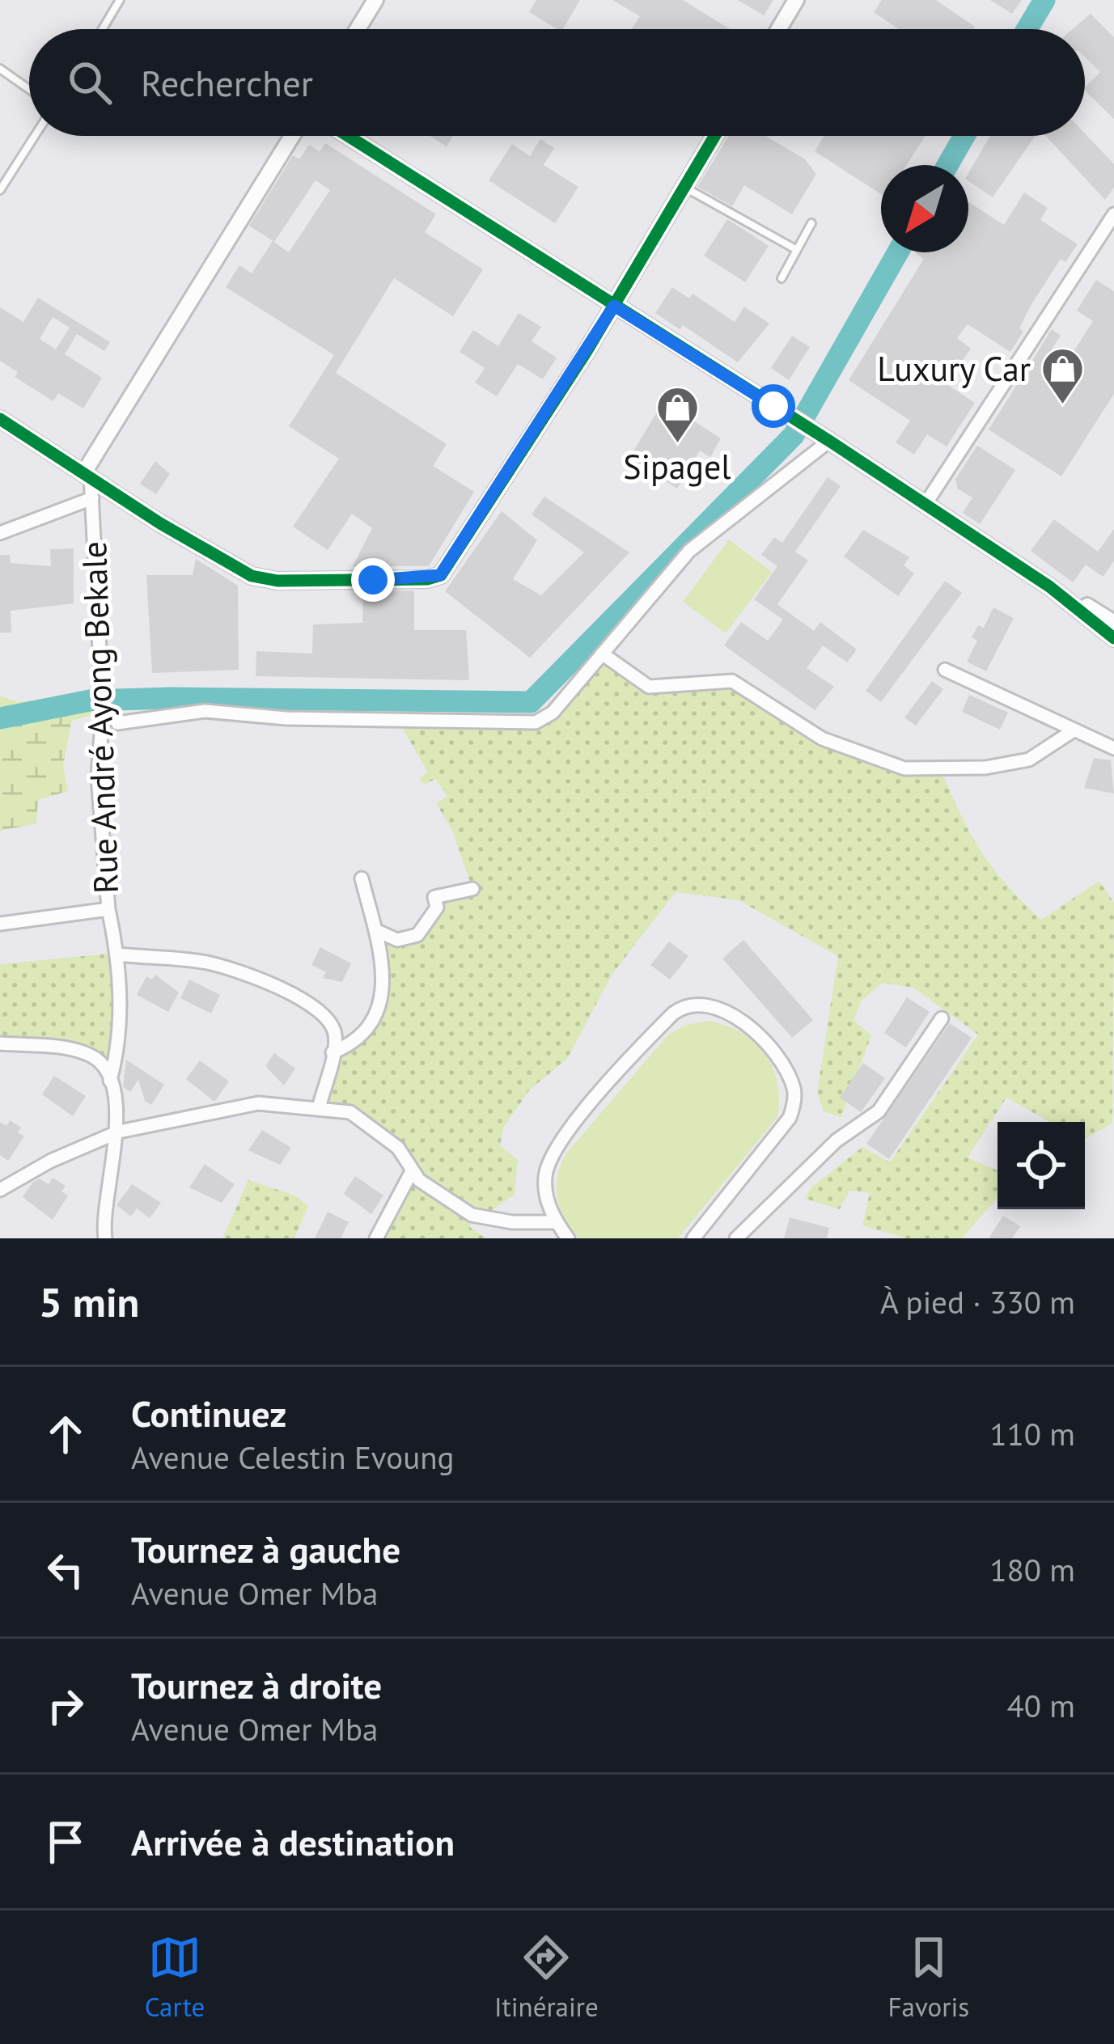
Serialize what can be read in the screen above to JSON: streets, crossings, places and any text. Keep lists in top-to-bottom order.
{
  "streets": {
    "street": ["Rue André Ayong Bekale"]
  },
  "places": {
    "shop": ["Luxury Car", "Sipagel"]
  },
  "north": "bottom left",
  "page": {
    "search": "Rechercher",
    "heading": ["5 min", "À pied · 330 m"],
    "list": [
      ["Continuez", "Avenue Celestin Evoung", "110 m"],
      ["Tournez à gauche", "Avenue Omer Mba", "180 m"],
      ["Tournez à droite", "Avenue Omer Mba", "40 m"],
      "Arrivée à destination"
    ],
    "nav": ["Carte", "Itinéraire", "Favoris"]
  }
}
